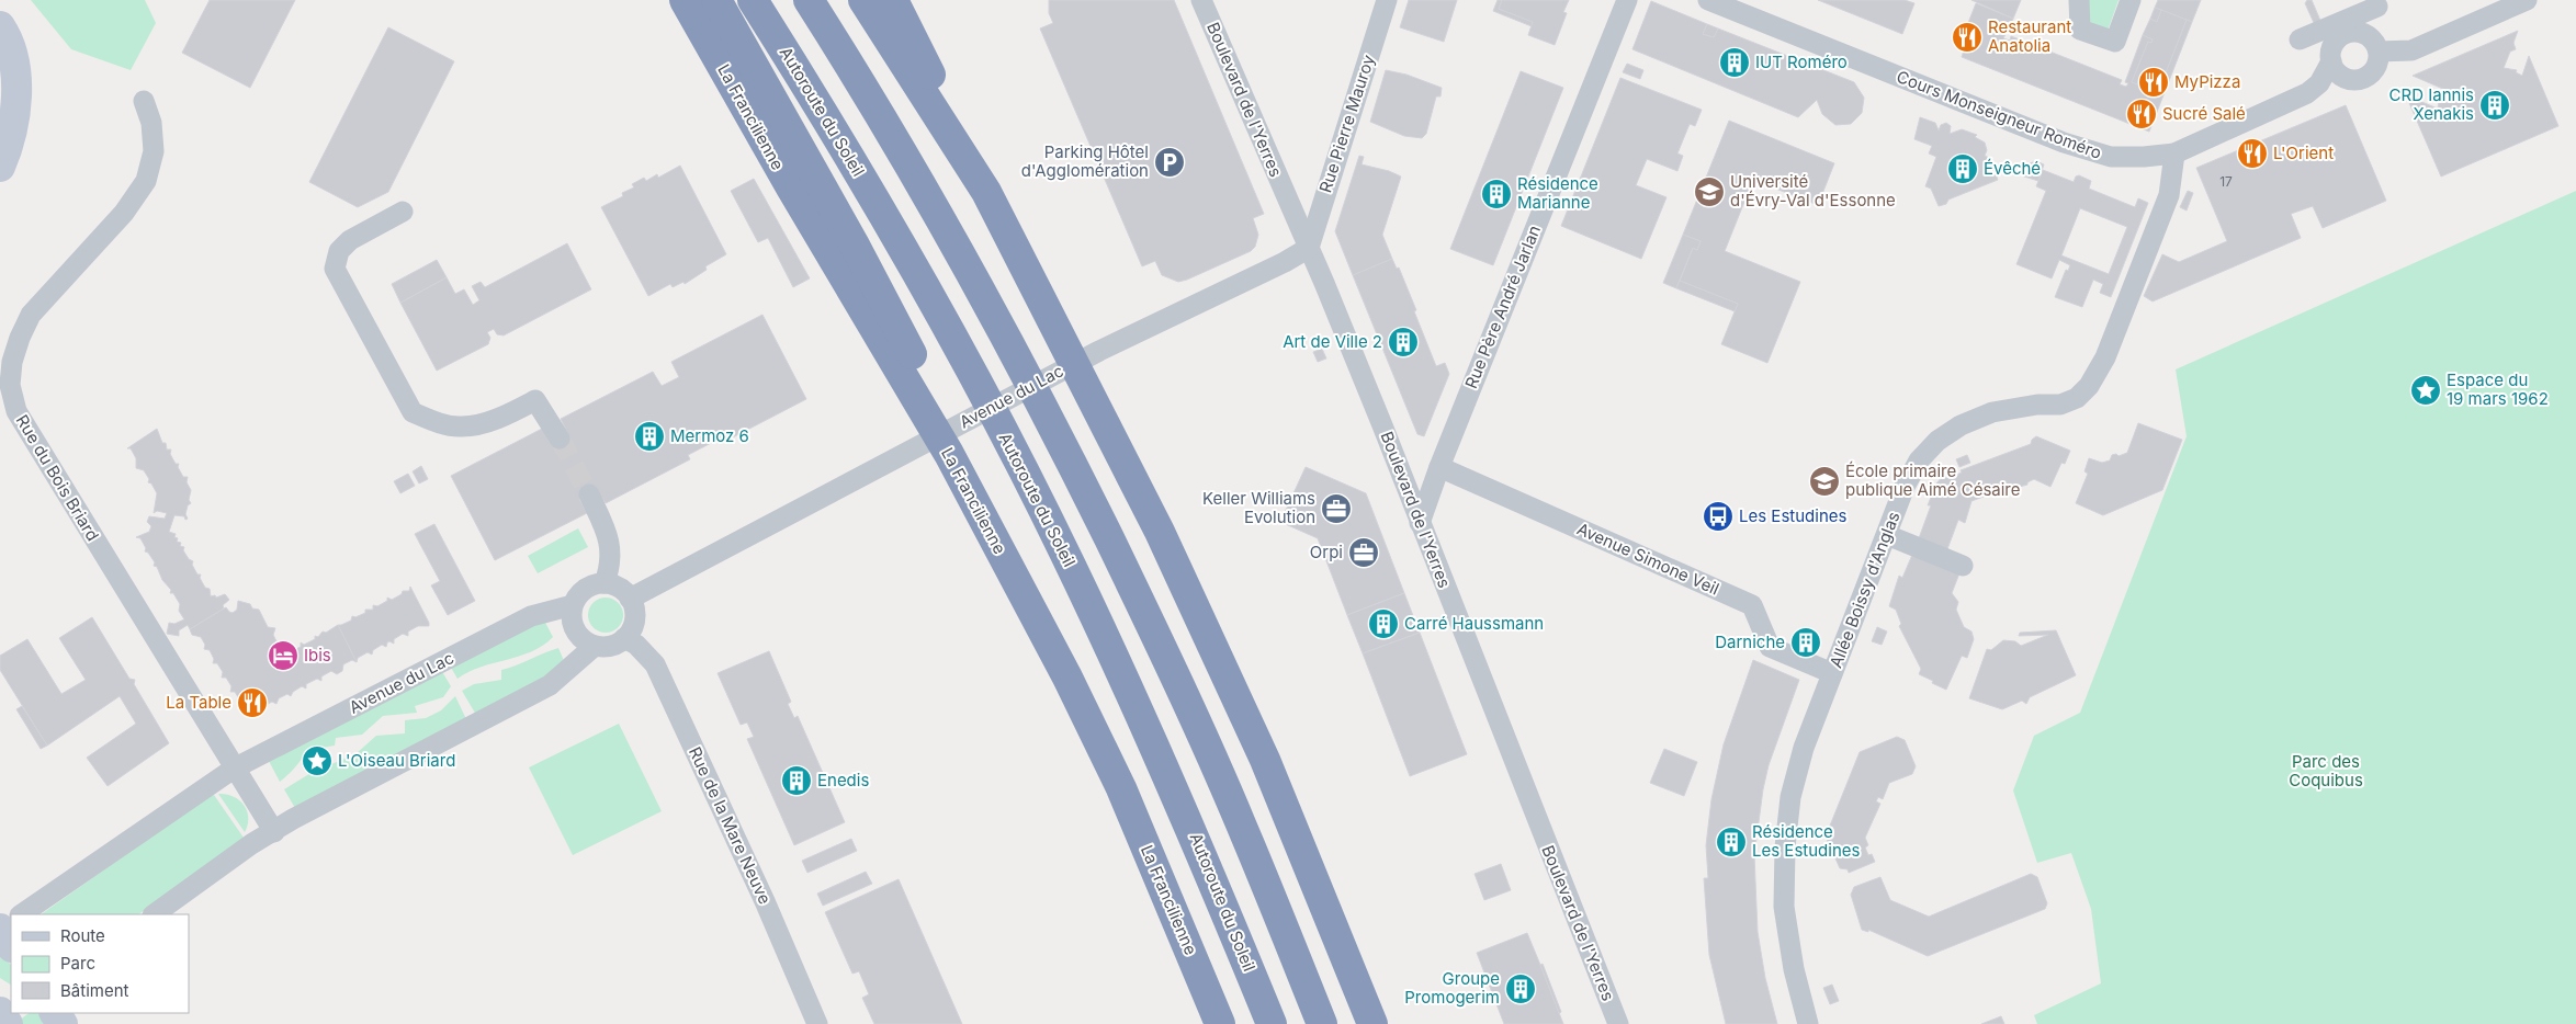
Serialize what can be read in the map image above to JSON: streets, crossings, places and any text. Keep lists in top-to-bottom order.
{
  "streets": {
    "highway": ["Autoroute du Soleil", "La Francilienne"],
    "street": [
      "Boulevard de l'Yerres",
      "Cours Monseigneur Roméro",
      "Rue Pierre Mauroy",
      "Rue Père André Jarlan",
      "Avenue du Lac",
      "Rue du Bois Briard",
      "Avenue Simone Veil",
      "Allée Boissy d'Anglas",
      "Rue de la Mare Neuve"
    ]
  },
  "crossings": [
    ["Boulevard de l'Yerres", "Rue Pierre Mauroy"],
    ["Boulevard de l'Yerres", "Rue Père André Jarlan"],
    ["Boulevard de l'Yerres", "Avenue du Lac"],
    ["Cours Monseigneur Roméro", "Allée Boissy d'Anglas"],
    ["Rue Pierre Mauroy", "Avenue du Lac"],
    ["Rue Père André Jarlan", "Avenue Simone Veil"],
    ["Avenue du Lac", "Rue du Bois Briard"],
    ["Avenue du Lac", "Rue de la Mare Neuve"],
    ["Avenue Simone Veil", "Allée Boissy d'Anglas"]
  ],
  "parks": ["Parc des Coquibus"],
  "places": {
    "restaurant": [
      "Restaurant Anatolia",
      "MyPizza",
      "Sucré Salé",
      "L'Orient",
      "La Table"
    ],
    "building": [
      "IUT Roméro",
      "CRD Iannis Xenakis",
      "Évêché",
      "Résidence Marianne",
      "Art de Ville 2",
      "Mermoz 6",
      "Carré Haussmann",
      "Darniche",
      "Enedis",
      "Résidence Les Estudines",
      "Groupe Promogerim"
    ],
    "parking": ["Parking Hôtel d'Agglomération"],
    "school or university": ["Université d'Évry-Val d'Essonne", "École primaire publique Aimé Césaire"],
    "place": ["Espace du 19 mars 1962", "L'Oiseau Briard"],
    "office": ["Keller Williams Evolution", "Orpi"],
    "bus stop": ["Les Estudines"],
    "hotel": ["Ibis"]
  },
  "house_numbers": ["17"],
  "legend": ["Route", "Parc", "Bâtiment"]
}
